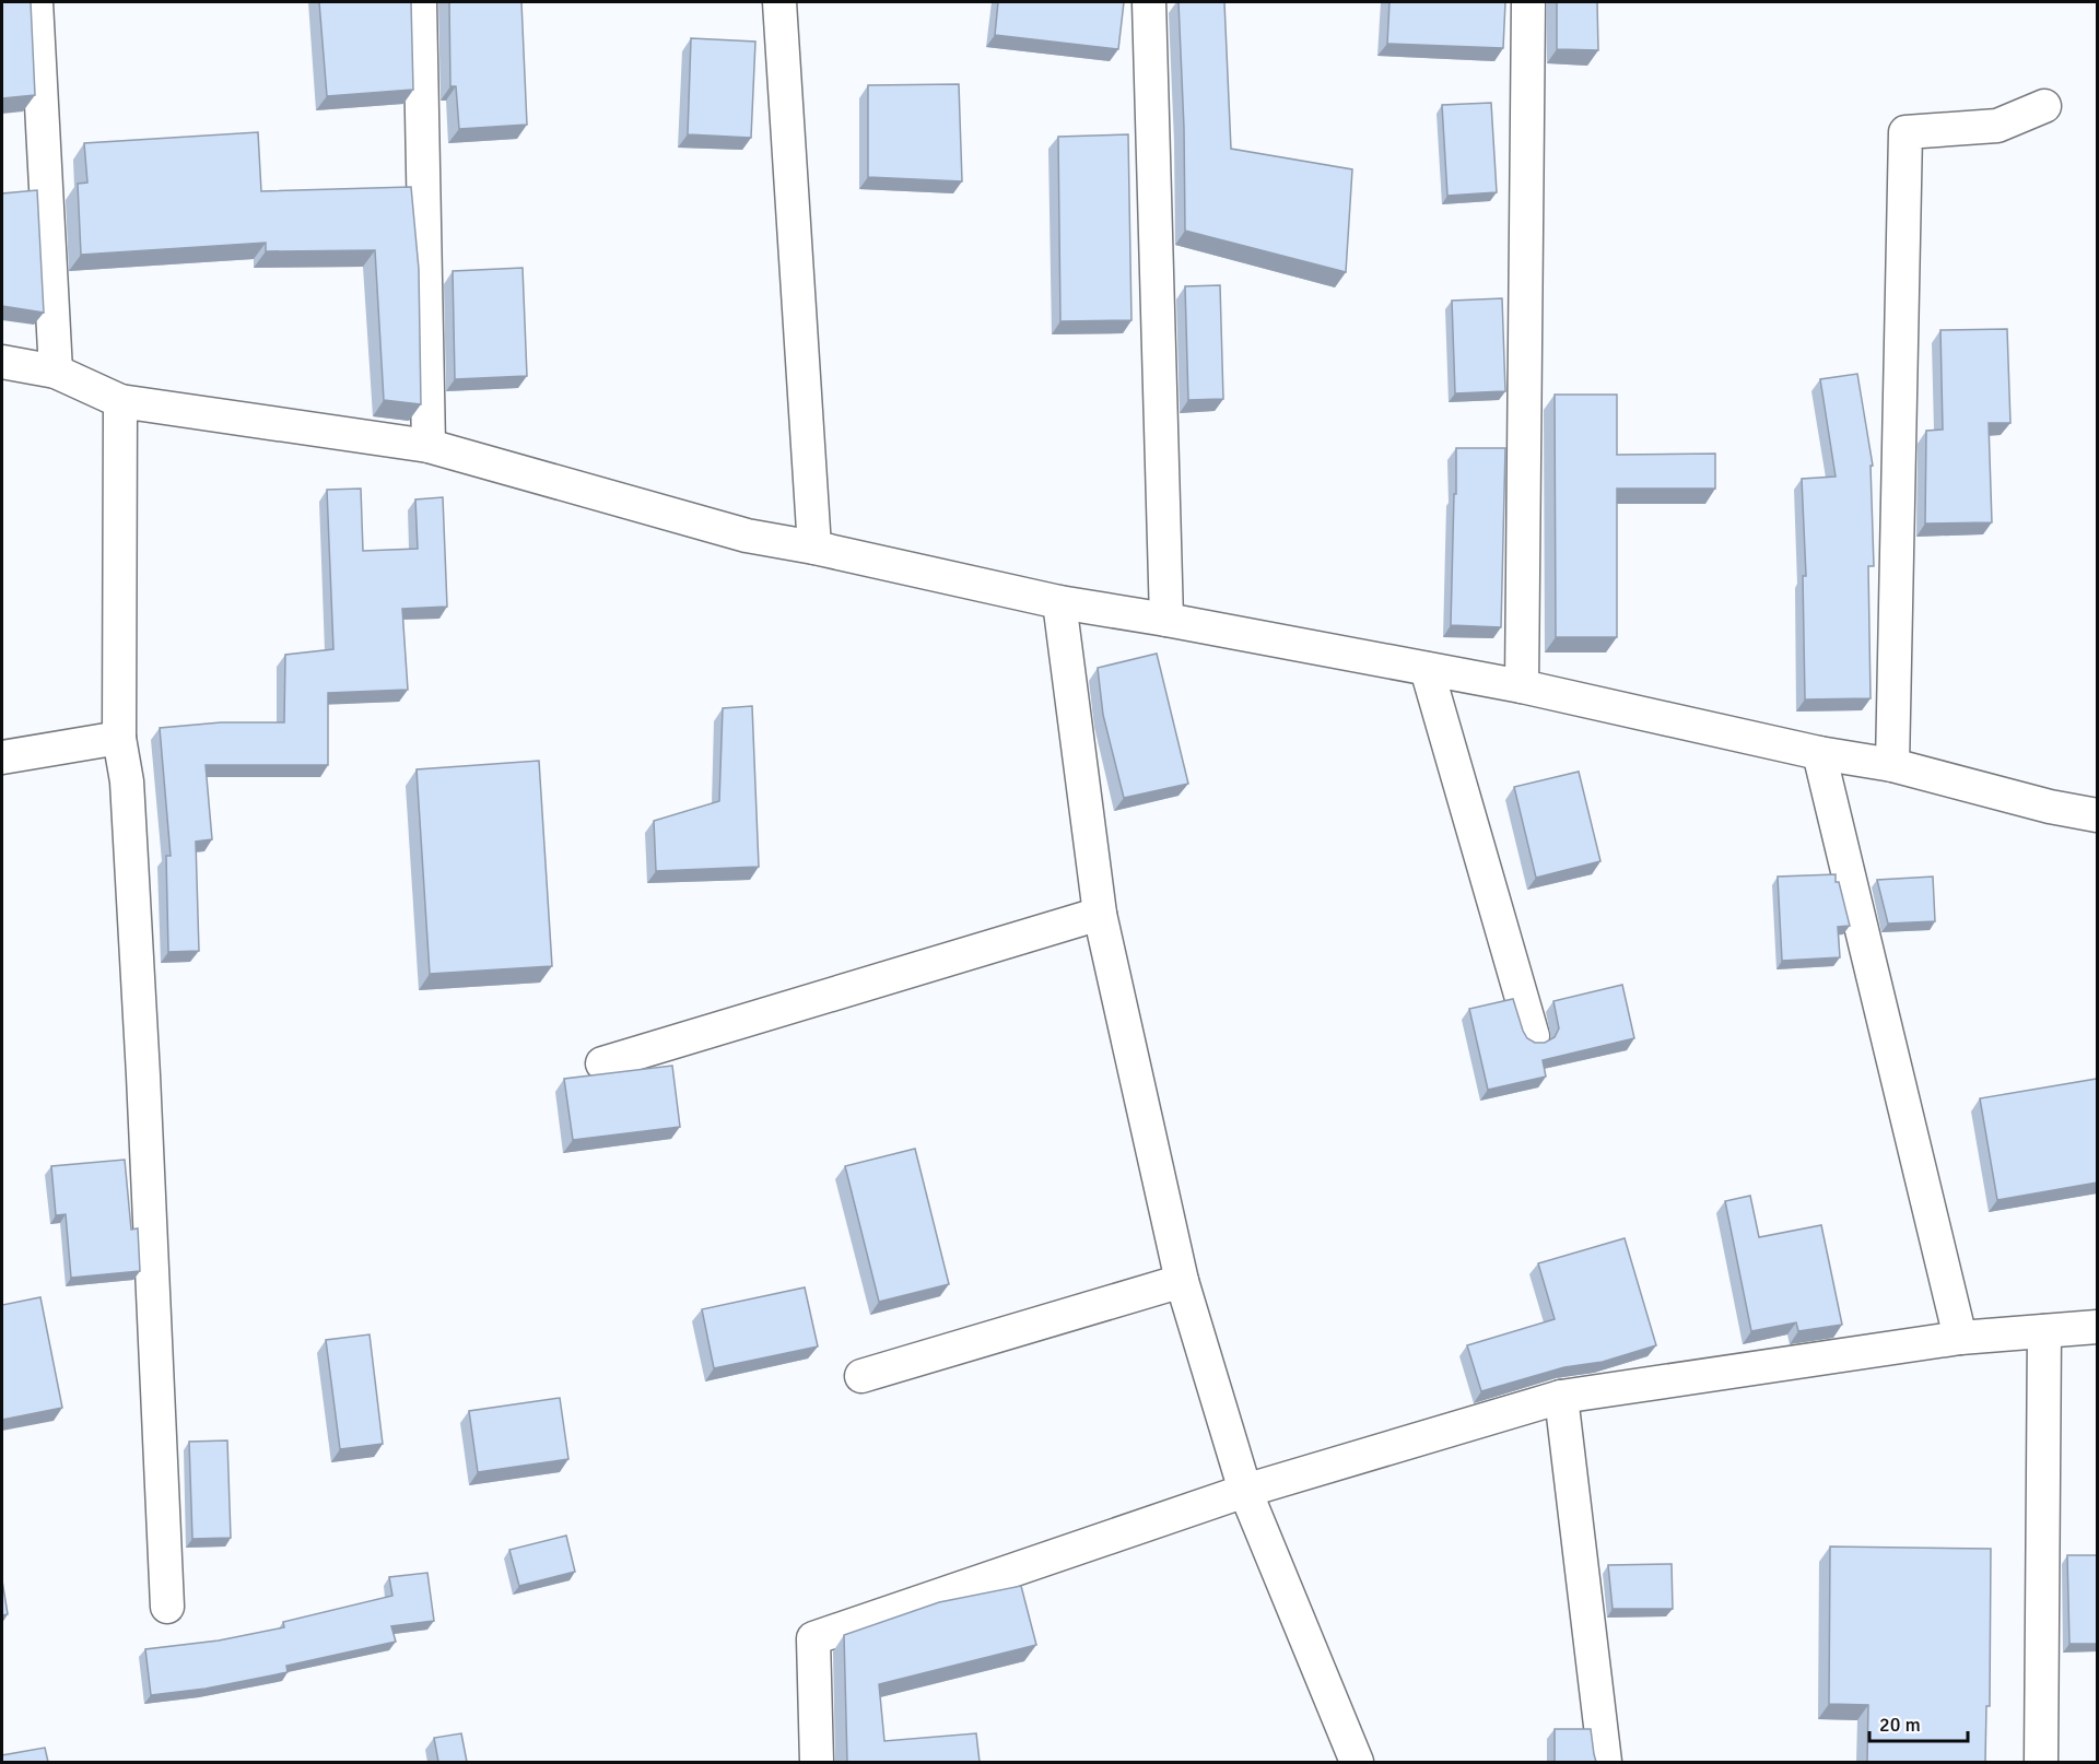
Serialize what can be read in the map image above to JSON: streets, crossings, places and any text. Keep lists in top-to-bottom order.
{
  "scale_bar": "20 m"
}
